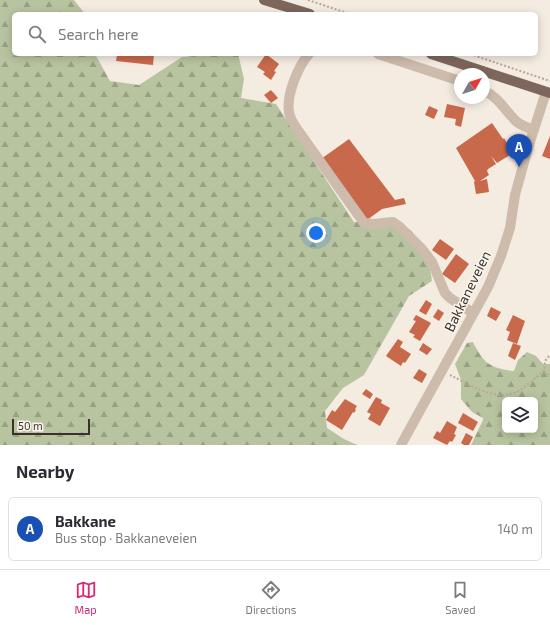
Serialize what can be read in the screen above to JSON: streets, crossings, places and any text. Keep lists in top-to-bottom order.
{
  "streets": {
    "street": ["Bakkaneveien"]
  },
  "scale_bar": "50 m",
  "north": "top right",
  "page": {
    "search": "Search here",
    "pins": "A",
    "scale": "50 m",
    "heading": "Nearby",
    "list": [
      {
        "mark": "A",
        "name": "Bakkane",
        "note": "Bus stop · Bakkaneveien",
        "value": "140 m"
      }
    ],
    "nav": ["Map", "Directions", "Saved"]
  }
}
